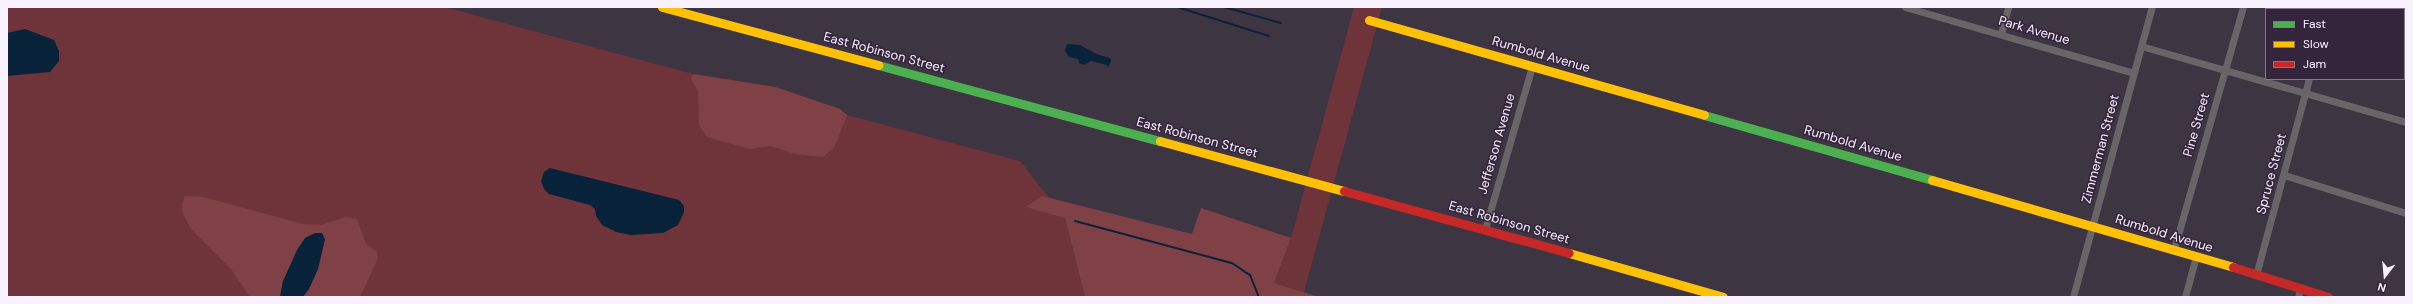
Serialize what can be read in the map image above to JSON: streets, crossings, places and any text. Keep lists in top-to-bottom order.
{
  "streets": {
    "street": [
      "Park Avenue",
      "East Robinson Street",
      "Rumbold Avenue",
      "Pine Street",
      "Jefferson Avenue",
      "Zimmerman Street",
      "Spruce Street"
    ]
  },
  "crossings": [
    ["Park Avenue", "Zimmerman Street"],
    ["East Robinson Street", "Jefferson Avenue"],
    ["Rumbold Avenue", "Pine Street"],
    ["Rumbold Avenue", "Jefferson Avenue"],
    ["Rumbold Avenue", "Zimmerman Street"],
    ["Rumbold Avenue", "Spruce Street"]
  ],
  "legend": ["Fast", "Slow", "Jam"],
  "north": "bottom"
}
